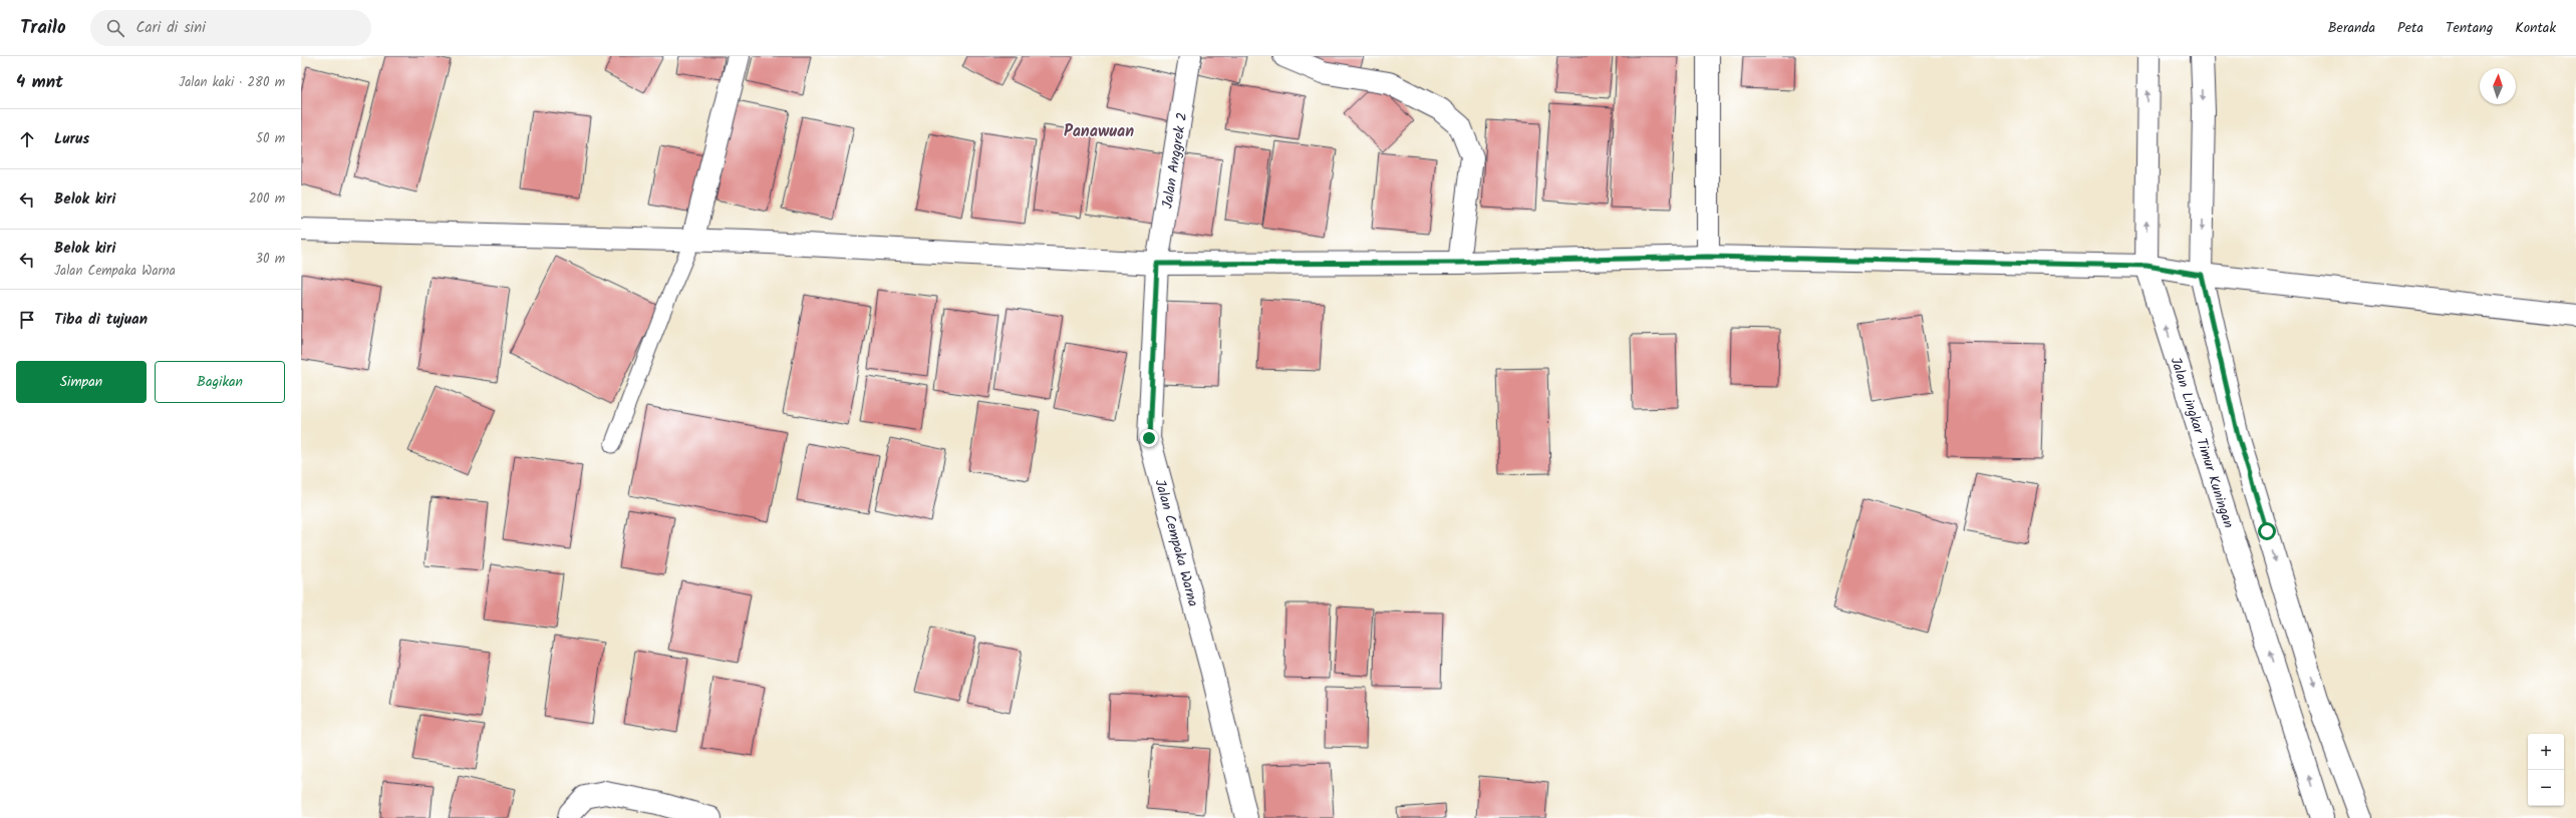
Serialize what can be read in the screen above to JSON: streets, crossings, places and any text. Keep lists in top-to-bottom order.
{
  "streets": {
    "street": ["Jalan Anggrek 2", "Jalan Lingkar Timur Kuningan", "Jalan Cempaka Warna"]
  },
  "crossings": [
    ["Jalan Anggrek 2", "Jalan Cempaka Warna"]
  ],
  "districts": ["Panawuan"],
  "north": "top",
  "page": {
    "header": "Trailo",
    "search": "Cari di sini",
    "nav": [
      "Beranda",
      "Peta",
      "Tentang",
      "Kontak"
    ],
    "heading": ["4 mnt", "Jalan kaki · 280 m"],
    "list": [
      ["Lurus", "50 m"],
      ["Belok kiri", "200 m"],
      ["Belok kiri", "Jalan Cempaka Warna", "30 m"],
      "Tiba di tujuan"
    ],
    "buttons": ["Simpan", "Bagikan"],
    "map_buttons": ["+", "−"]
  }
}
